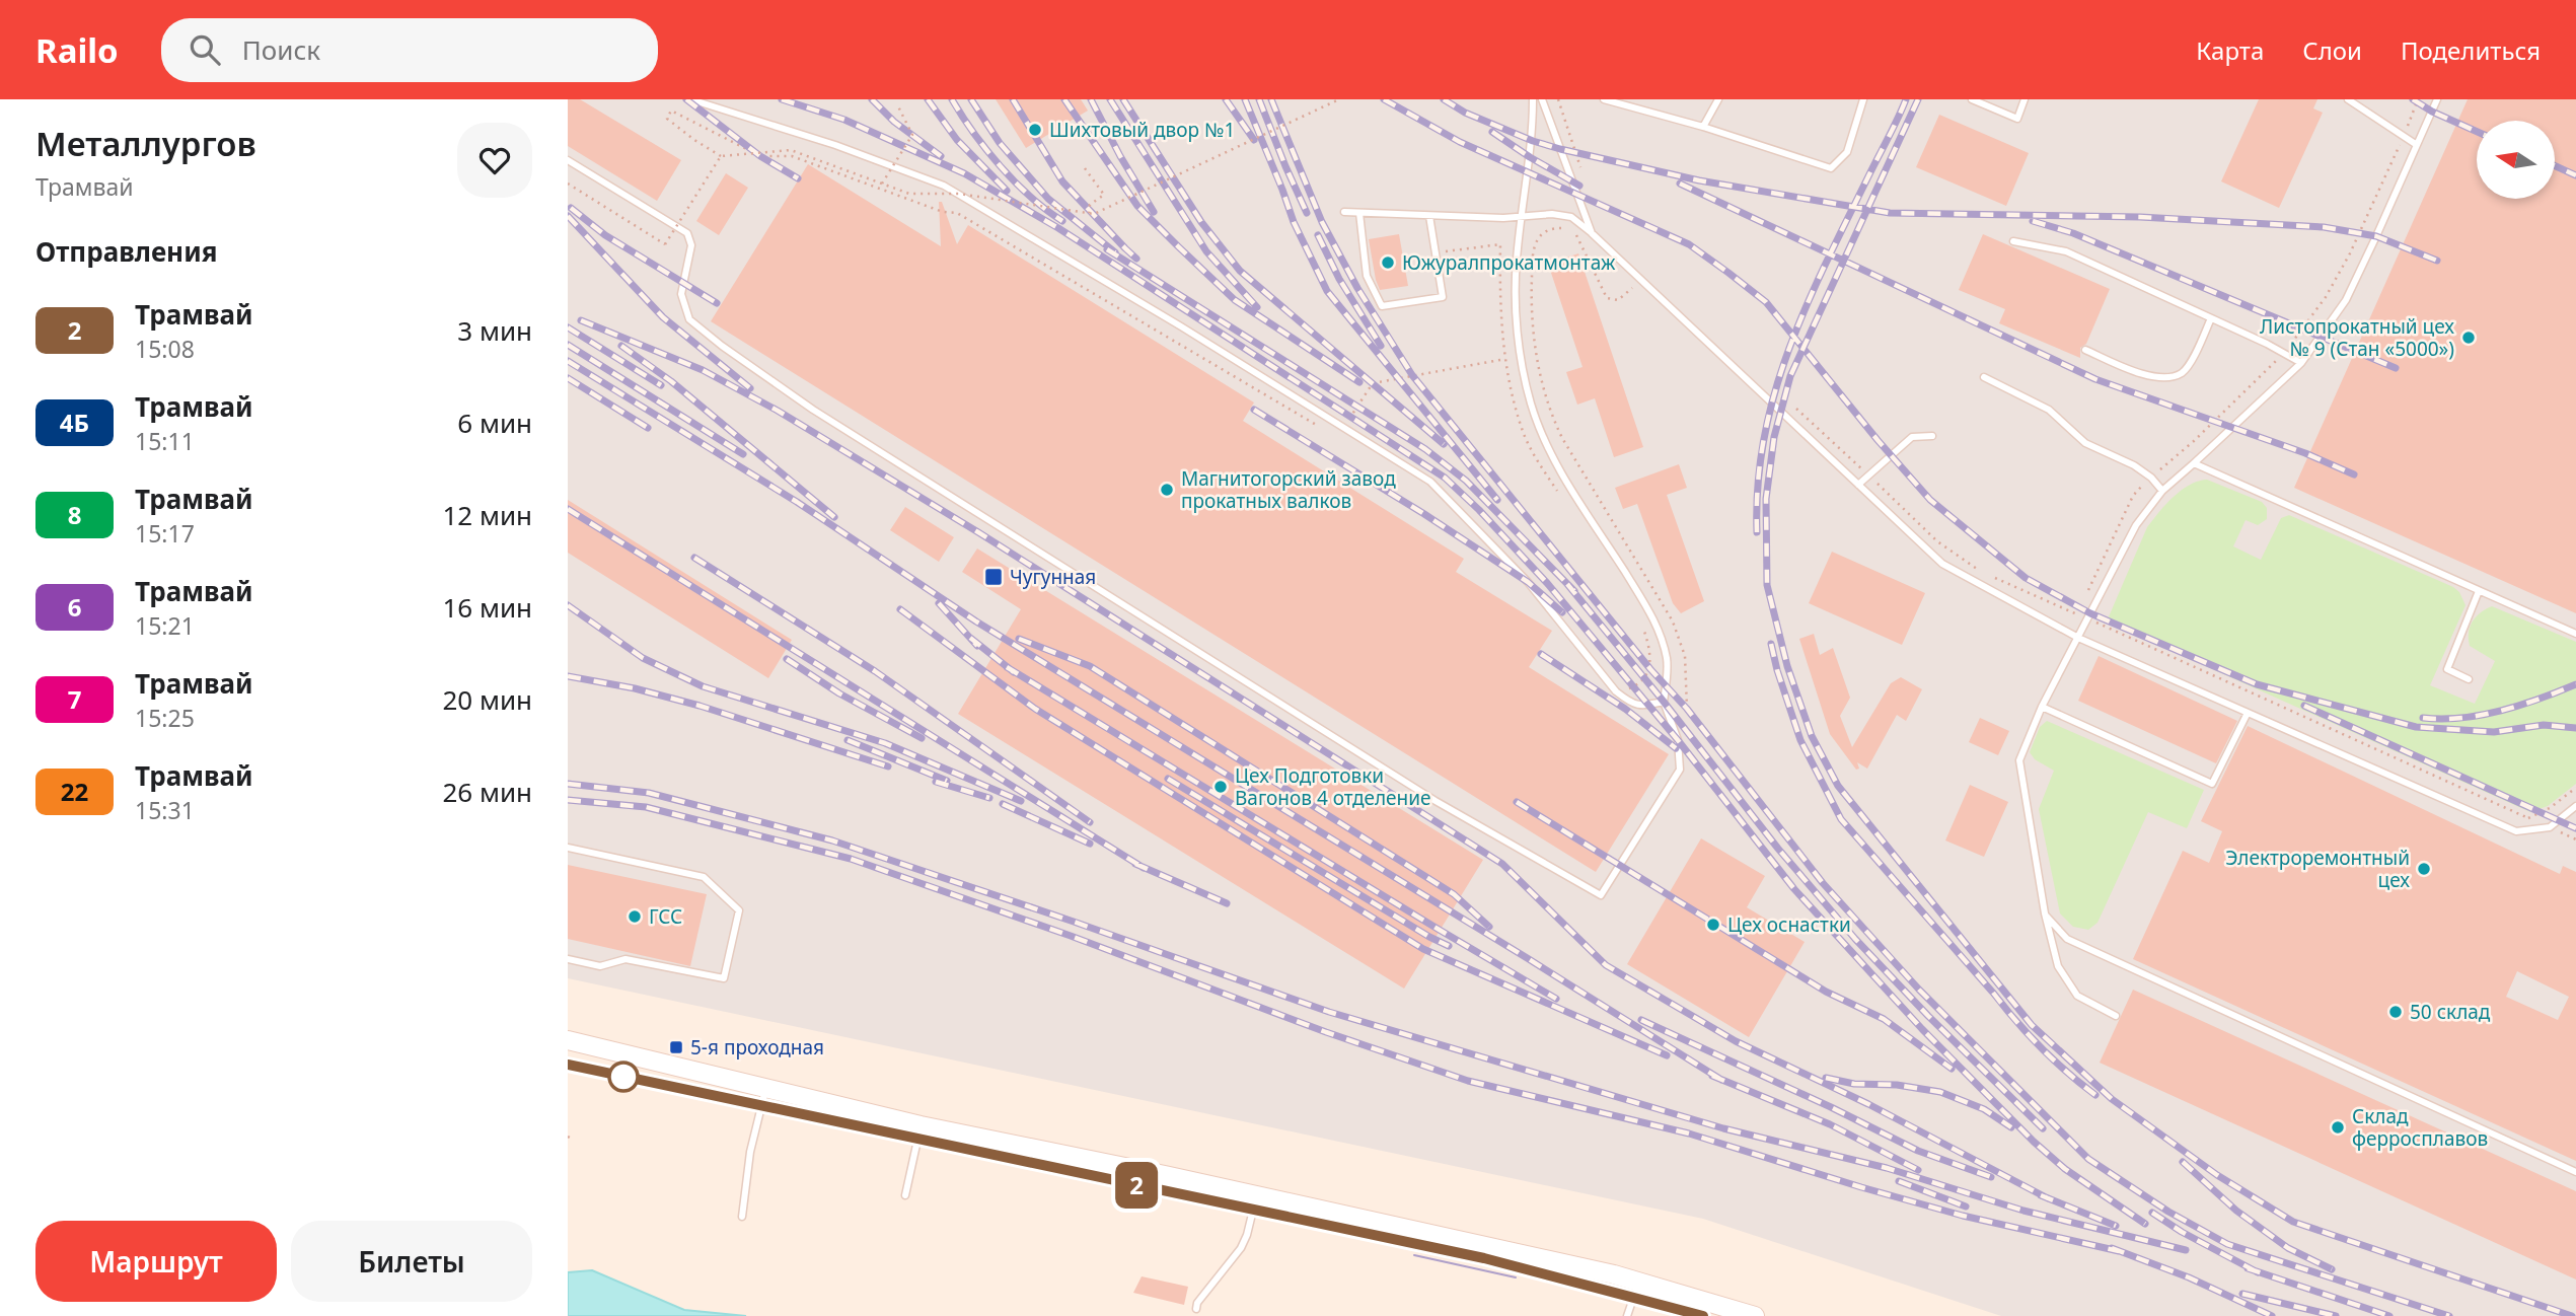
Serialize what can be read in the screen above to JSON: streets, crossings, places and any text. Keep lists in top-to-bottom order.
{
  "places": {
    "other": [
      "Шихтовый двор №1",
      "Южуралпрокатмонтаж",
      "Листопрокатный цех № 9 (Стан «5000»)",
      "Магнитогорский завод прокатных валков",
      "Цех Подготовки Вагонов 4 отделение",
      "Электроремонтный цех",
      "ГСС",
      "Цех оснастки",
      "50 склад",
      "Склад ферросплавов"
    ],
    "transit": ["Чугунная", "5-я проходная"]
  },
  "lines": ["tram line 2"],
  "north": "left",
  "page": {
    "header": "Railo",
    "search": "Поиск",
    "nav": ["Карта", "Слои", "Поделиться"],
    "heading": [
      ["Металлургов", "Трамвай"],
      "Отправления"
    ],
    "on_map": "2",
    "list": [
      {
        "mark": "2",
        "name": "Трамвай",
        "note": "15:08",
        "value": "3 мин"
      },
      {
        "mark": "4Б",
        "name": "Трамвай",
        "note": "15:11",
        "value": "6 мин"
      },
      {
        "mark": "8",
        "name": "Трамвай",
        "note": "15:17",
        "value": "12 мин"
      },
      {
        "mark": "6",
        "name": "Трамвай",
        "note": "15:21",
        "value": "16 мин"
      },
      {
        "mark": "7",
        "name": "Трамвай",
        "note": "15:25",
        "value": "20 мин"
      },
      {
        "mark": "22",
        "name": "Трамвай",
        "note": "15:31",
        "value": "26 мин"
      }
    ],
    "buttons": ["Маршрут", "Билеты"]
  }
}
